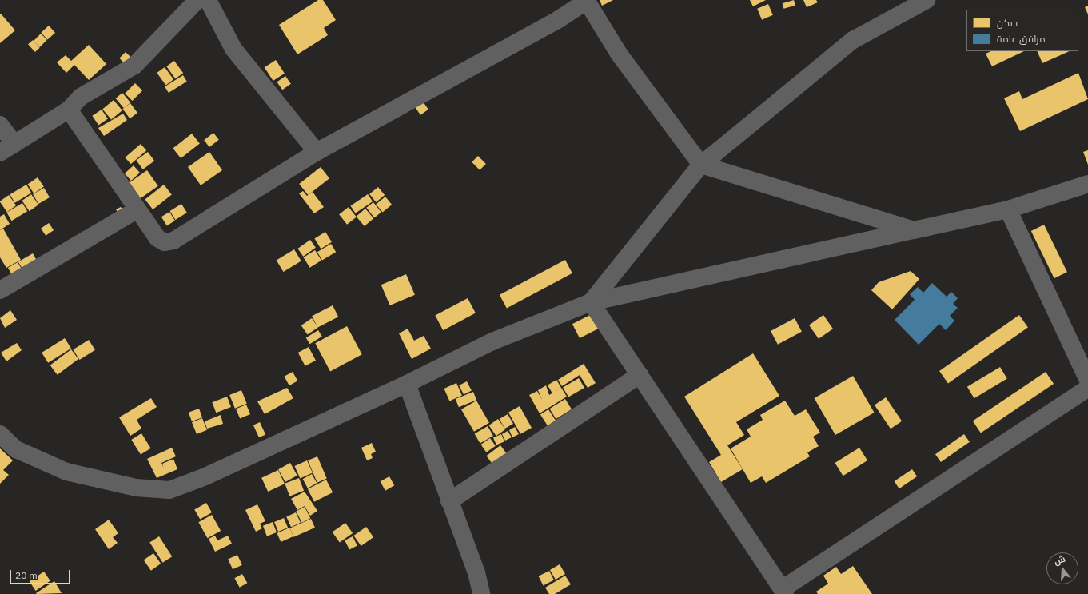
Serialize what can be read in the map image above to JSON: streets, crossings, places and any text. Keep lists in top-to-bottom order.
{
  "legend": ["سكن", "مرافق عامة"],
  "scale_bar": "20 m",
  "north": "top"
}
